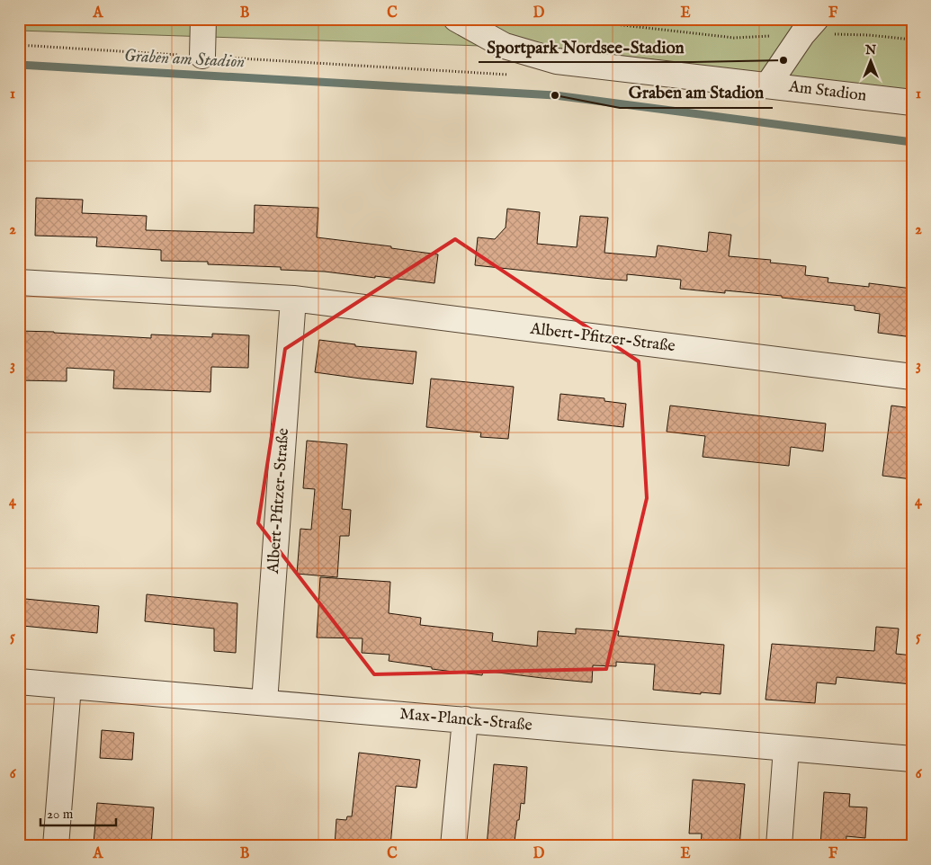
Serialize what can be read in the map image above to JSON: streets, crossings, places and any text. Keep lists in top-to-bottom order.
{
  "streets": {
    "street": ["Am Stadion", "Albert-Pfitzer-Straße", "Max-Planck-Straße"]
  },
  "crossings": [
    ["Albert-Pfitzer-Straße", "Max-Planck-Straße"]
  ],
  "water": ["Graben am Stadion"],
  "places": ["Sportpark Nordsee-Stadion", "Graben am Stadion"],
  "scale_bar": "20 m",
  "north": "top",
  "grid": {
    "columns": [
      "A",
      "B",
      "C",
      "D",
      "E",
      "F"
    ],
    "rows": [
      "1",
      "2",
      "3",
      "4",
      "5",
      "6"
    ]
  }
}
